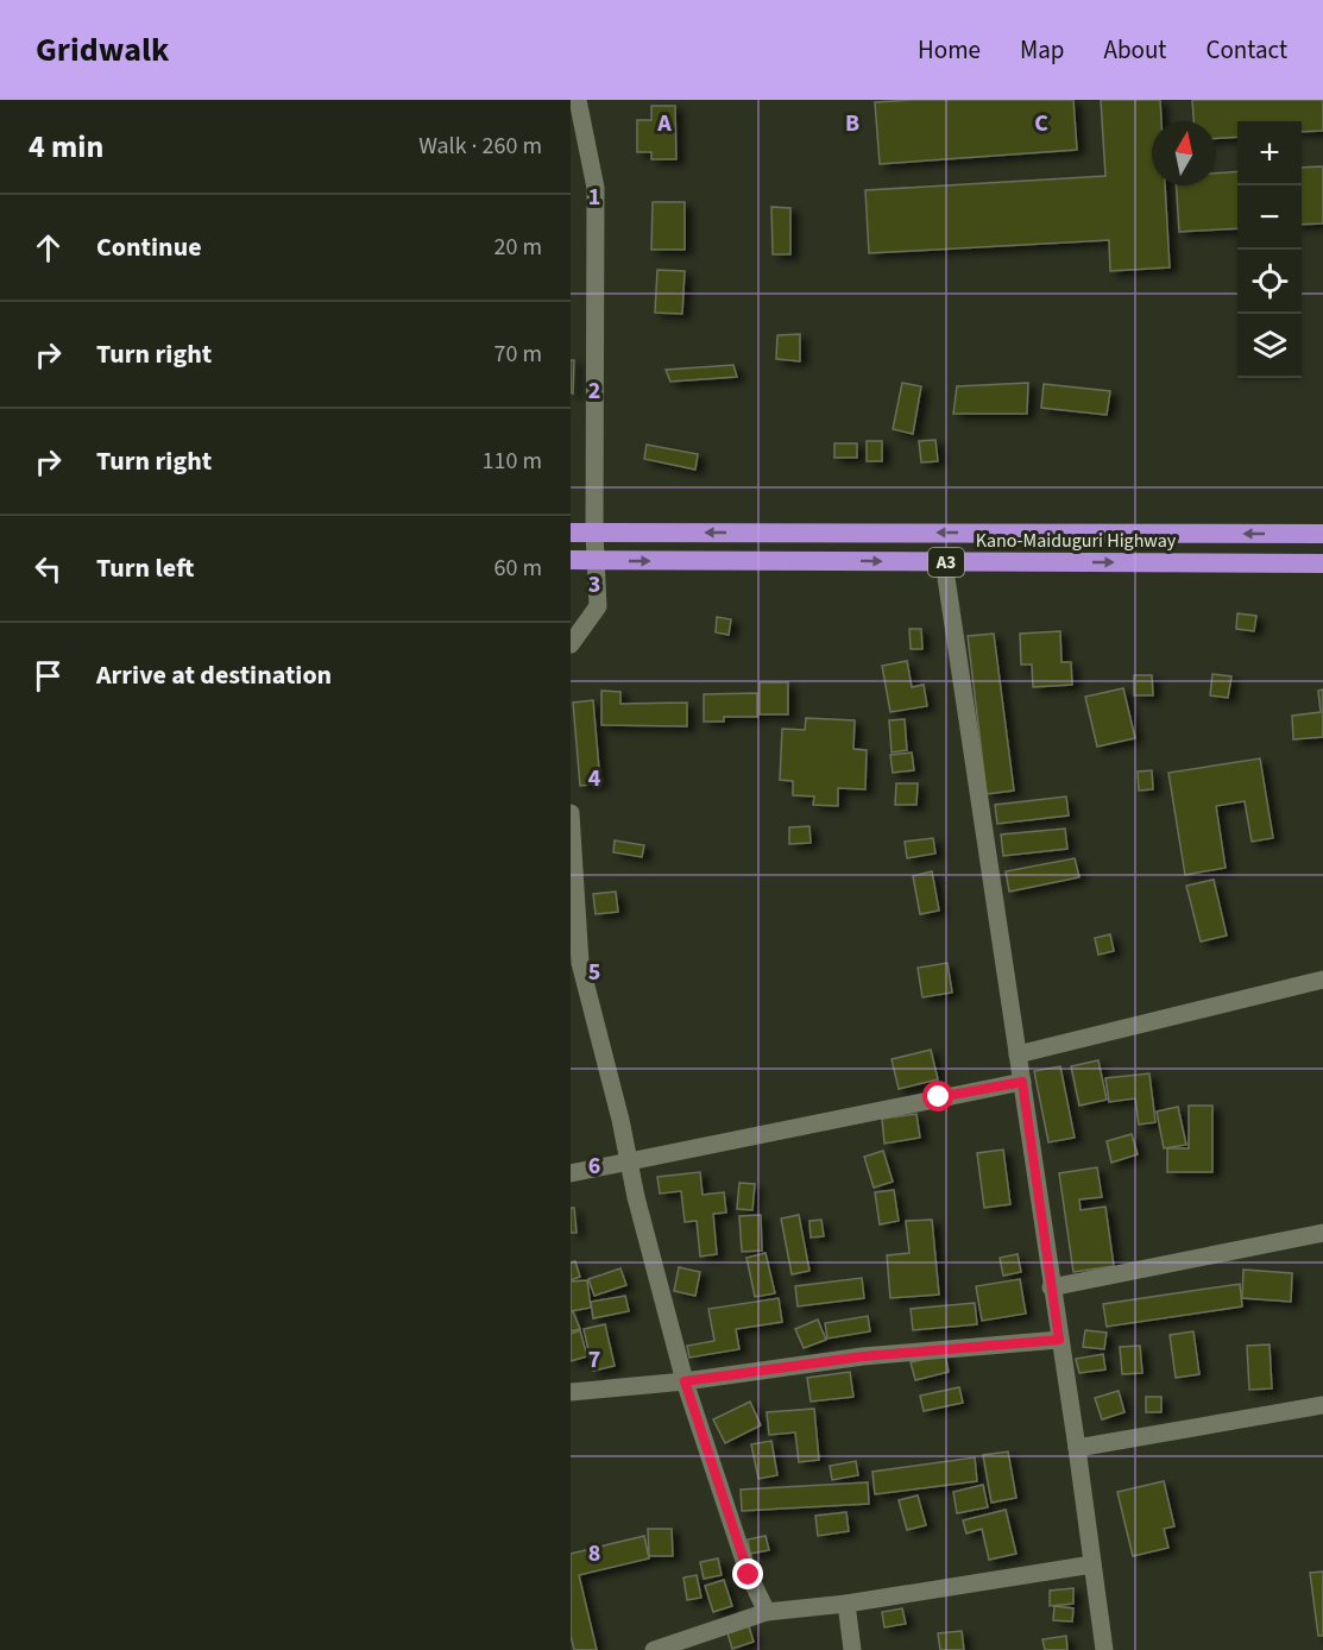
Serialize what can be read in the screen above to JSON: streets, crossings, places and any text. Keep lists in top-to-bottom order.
{
  "streets": {
    "highway": ["Kano-Maiduguri Highway", "A3"]
  },
  "north": "top",
  "page": {
    "header": "Gridwalk",
    "nav": [
      "Home",
      "Map",
      "About",
      "Contact"
    ],
    "heading": ["4 min", "Walk · 260 m"],
    "map_buttons": ["+", "−"],
    "list": [
      ["Continue", "20 m"],
      ["Turn right", "70 m"],
      ["Turn right", "110 m"],
      ["Turn left", "60 m"],
      "Arrive at destination"
    ]
  },
  "grid": {
    "columns": ["A", "B", "C"],
    "rows": [
      "1",
      "2",
      "3",
      "4",
      "5",
      "6",
      "7",
      "8"
    ]
  }
}
